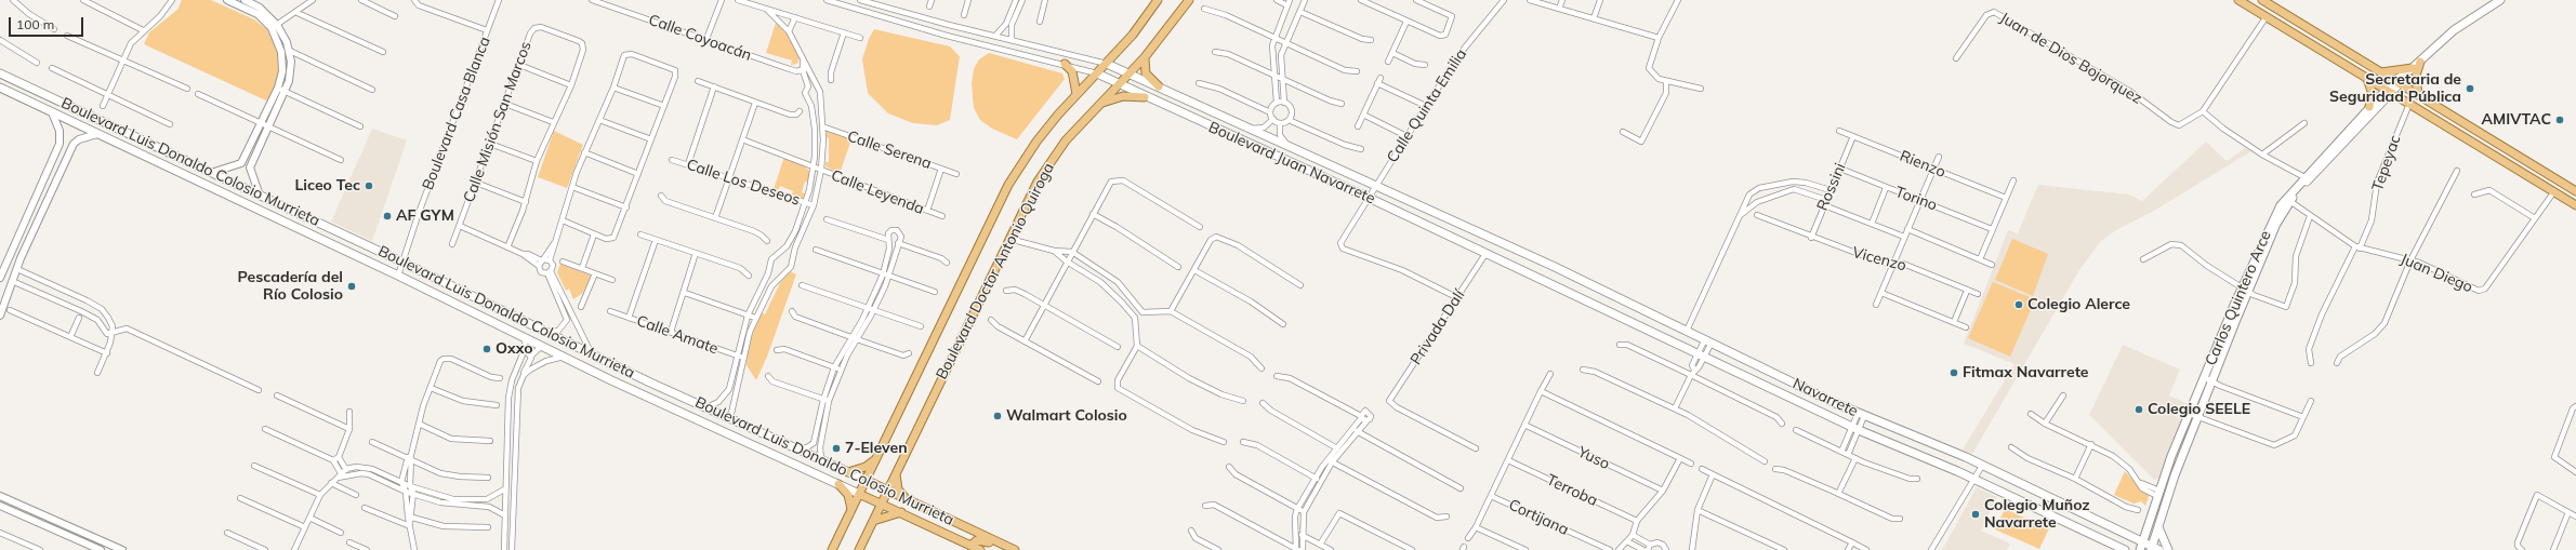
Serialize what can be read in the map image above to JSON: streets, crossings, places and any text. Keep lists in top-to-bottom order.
{
  "streets": {
    "main road": [
      "Boulevard Luis Donaldo Colosio Murrieta",
      "Boulevard Juan Navarrete",
      "Boulevard Doctor Antonio Quiroga",
      "Carlos Quintero Arce",
      "Navarrete"
    ],
    "street": [
      "Calle Coyoacán",
      "Juan de Dios Bojorquez",
      "Calle Quinta Emilia",
      "Boulevard Casa Blanca",
      "Calle Misión San Marcos",
      "Calle Serena",
      "Tepeyac",
      "Rienzo",
      "Calle Los Deseos",
      "Rossini",
      "Calle Leyenda",
      "Torino",
      "Vicenzo",
      "Juan Diego",
      "Privada Dalí",
      "Calle Amate",
      "Yuso",
      "Terroba",
      "Cortijana"
    ]
  },
  "crossings": [
    ["Calle Quinta Emilia", "Boulevard Juan Navarrete"],
    ["Calle Quinta Emilia", "Privada Dalí"],
    ["Boulevard Casa Blanca", "Boulevard Luis Donaldo Colosio Murrieta"],
    ["Boulevard Luis Donaldo Colosio Murrieta", "Boulevard Doctor Antonio Quiroga"],
    ["Boulevard Juan Navarrete", "Boulevard Doctor Antonio Quiroga"],
    ["Boulevard Juan Navarrete", "Privada Dalí"],
    ["Boulevard Juan Navarrete", "Navarrete"],
    ["Tepeyac", "Juan Diego"],
    ["Rienzo", "Rossini"],
    ["Rossini", "Torino"],
    ["Rossini", "Vicenzo"],
    ["Juan Diego", "Carlos Quintero Arce"],
    ["Carlos Quintero Arce", "Navarrete"],
    ["Privada Dalí", "Navarrete"]
  ],
  "places": [
    "Secretaria de Seguridad Pública",
    "AMIVTAC",
    "Liceo Tec",
    "AF GYM",
    "Pescadería del Río Colosio",
    "Colegio Alerce",
    "Oxxo",
    "Fitmax Navarrete",
    "Colegio SEELE",
    "Walmart Colosio",
    "7-Eleven",
    "Colegio Muñoz Navarrete"
  ],
  "scale_bar": "100 m"
}
